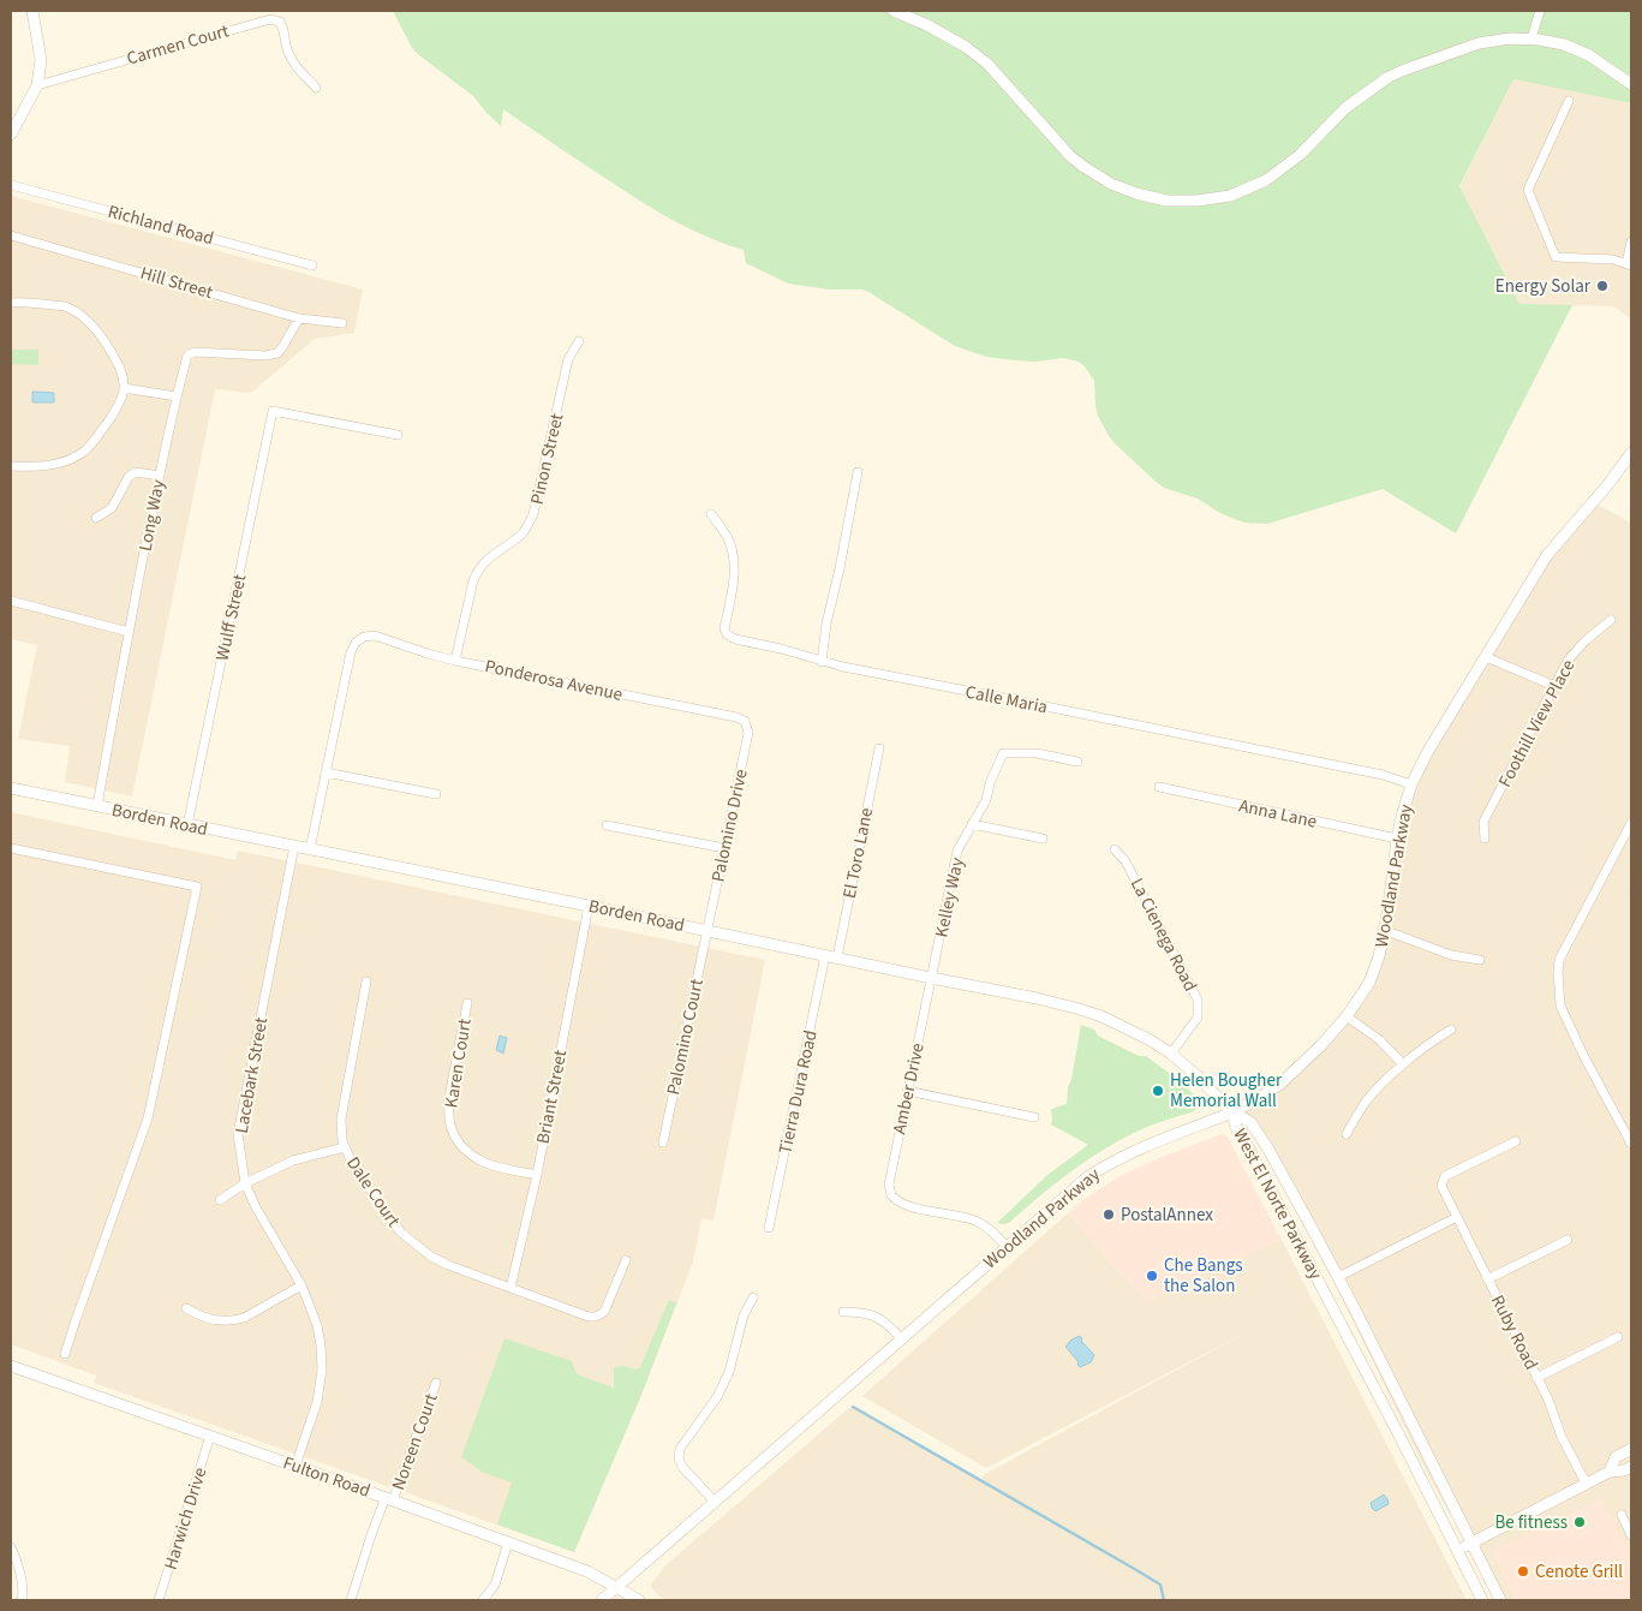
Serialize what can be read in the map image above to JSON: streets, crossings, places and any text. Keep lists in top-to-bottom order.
{
  "streets": {
    "main road": [
      "Borden Road",
      "Woodland Parkway",
      "West El Norte Parkway",
      "Fulton Road"
    ],
    "street": [
      "Carmen Court",
      "Richland Road",
      "Hill Street",
      "Pinon Street",
      "Long Way",
      "Wulff Street",
      "Ponderosa Avenue",
      "Calle Maria",
      "Foothill View Place",
      "Anna Lane",
      "Palomino Drive",
      "El Toro Lane",
      "Kelley Way",
      "La Cienega Road",
      "Palomino Court",
      "Karen Court",
      "Lacebark Street",
      "Amber Drive",
      "Tierra Dura Road",
      "Briant Street",
      "Dale Court",
      "Ruby Road",
      "Noreen Court",
      "Harwich Drive"
    ]
  },
  "crossings": [
    ["Hill Street", "Long Way"],
    ["Pinon Street", "Ponderosa Avenue"],
    ["Long Way", "Borden Road"],
    ["Wulff Street", "Borden Road"],
    ["Ponderosa Avenue", "Palomino Drive"],
    ["Calle Maria", "Woodland Parkway"],
    ["Anna Lane", "Woodland Parkway"],
    ["Borden Road", "Palomino Drive"],
    ["Borden Road", "El Toro Lane"],
    ["Borden Road", "Woodland Parkway"],
    ["Borden Road", "Kelley Way"],
    ["Borden Road", "La Cienega Road"],
    ["Borden Road", "Palomino Court"],
    ["Borden Road", "Lacebark Street"],
    ["Borden Road", "Amber Drive"],
    ["Borden Road", "Tierra Dura Road"],
    ["Borden Road", "Briant Street"],
    ["Borden Road", "West El Norte Parkway"],
    ["Palomino Drive", "Palomino Court"],
    ["El Toro Lane", "Tierra Dura Road"],
    ["Woodland Parkway", "Amber Drive"],
    ["Woodland Parkway", "West El Norte Parkway"],
    ["Woodland Parkway", "Fulton Road"],
    ["Kelley Way", "Amber Drive"],
    ["Karen Court", "Briant Street"],
    ["Lacebark Street", "Fulton Road"],
    ["Briant Street", "Dale Court"],
    ["Noreen Court", "Fulton Road"],
    ["Fulton Road", "Harwich Drive"]
  ],
  "places": [
    "Energy Solar",
    "Helen Bougher Memorial Wall",
    "PostalAnnex",
    "Che Bangs the Salon",
    "Be fitness",
    "Cenote Grill"
  ]
}
